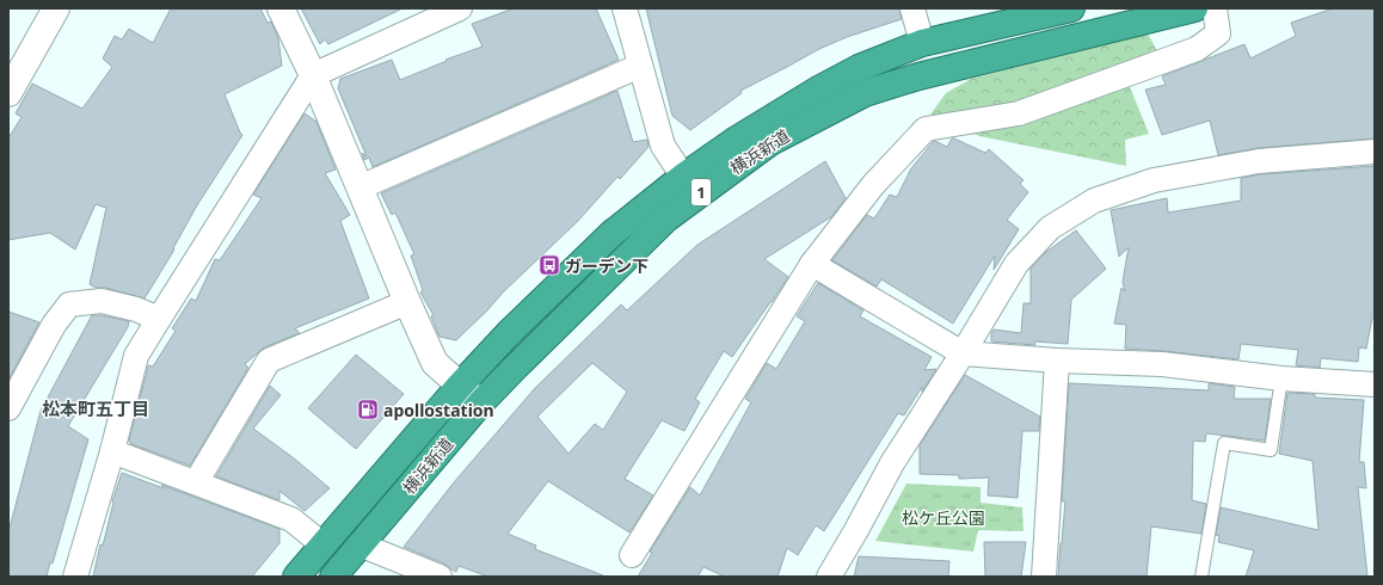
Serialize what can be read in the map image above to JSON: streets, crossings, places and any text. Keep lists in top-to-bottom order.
{
  "streets": {
    "highway": ["横浜新道", "1"]
  },
  "districts": ["松本町五丁目"],
  "parks": ["松ケ丘公園"],
  "places": {
    "bus stop": ["ガーデン下"],
    "fuel station": ["apollostation"]
  }
}
